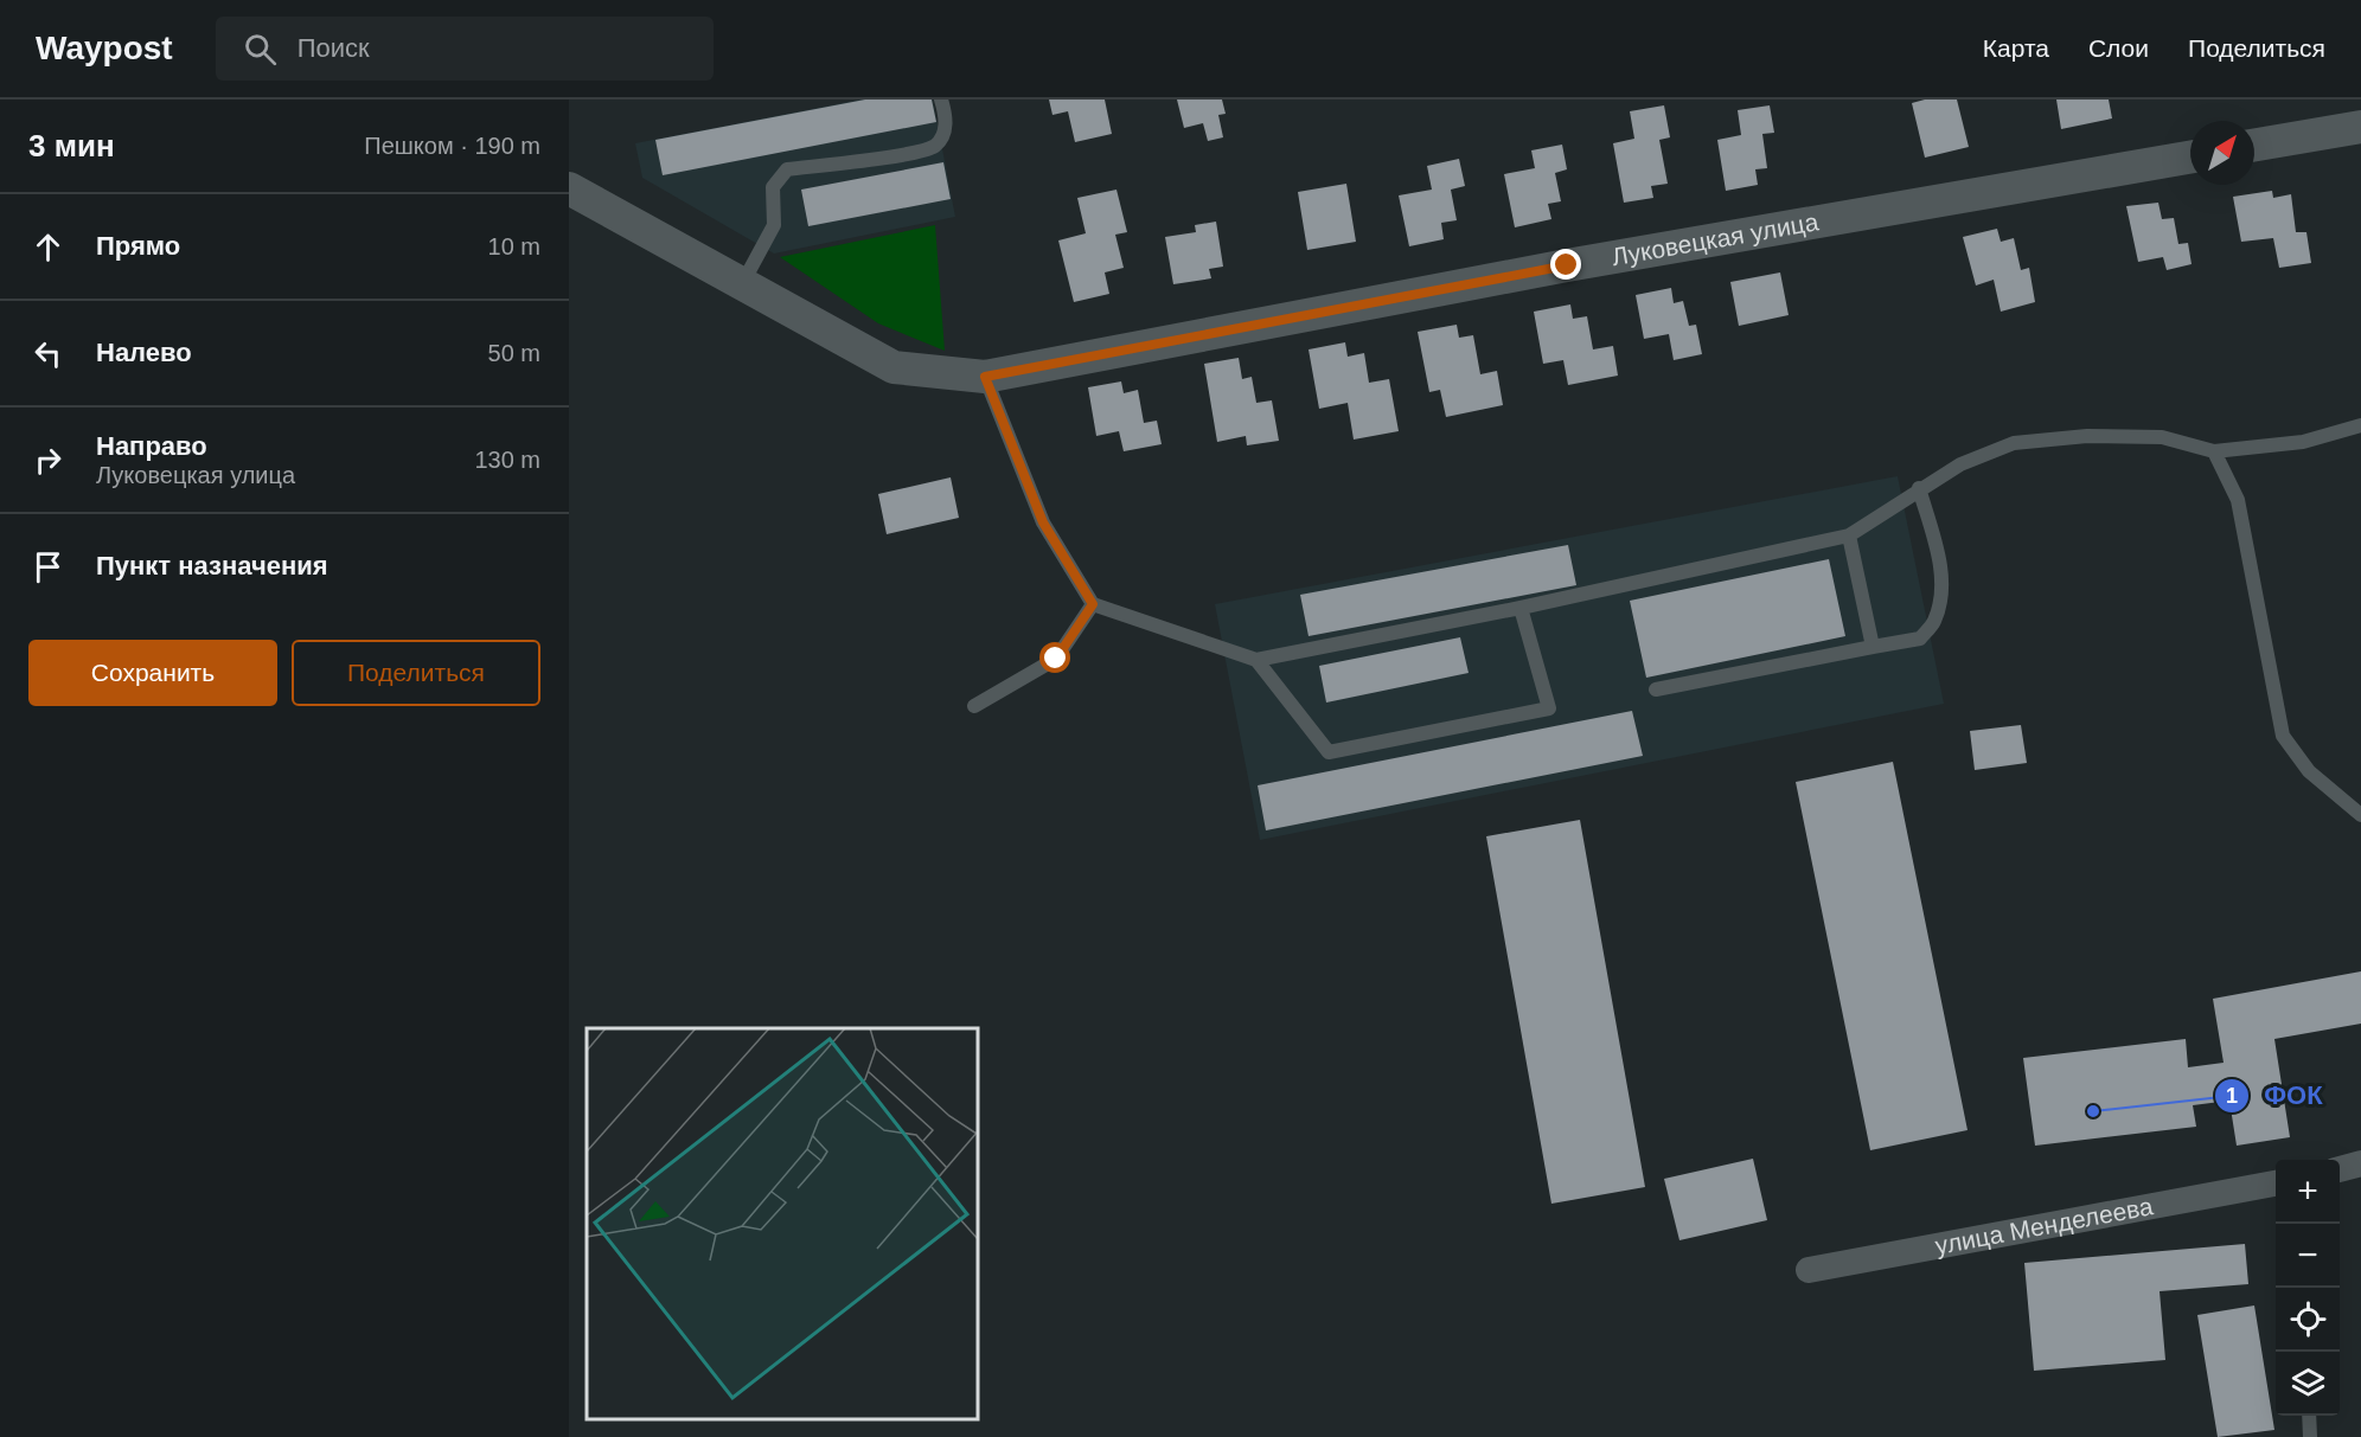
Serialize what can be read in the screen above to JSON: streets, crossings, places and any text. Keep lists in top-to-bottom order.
{
  "streets": {
    "street": ["Луковецкая улица", "улица Менделеева"]
  },
  "places": ["ФОК"],
  "north": "top right",
  "page": {
    "header": "Waypost",
    "search": "Поиск",
    "nav": ["Карта", "Слои", "Поделиться"],
    "heading": ["3 мин", "Пешком · 190 m"],
    "list": [
      ["Прямо", "10 m"],
      ["Налево", "50 m"],
      ["Направо", "Луковецкая улица", "130 m"],
      "Пункт назначения"
    ],
    "buttons": ["Сохранить", "Поделиться"],
    "map_buttons": ["+", "−"]
  }
}
